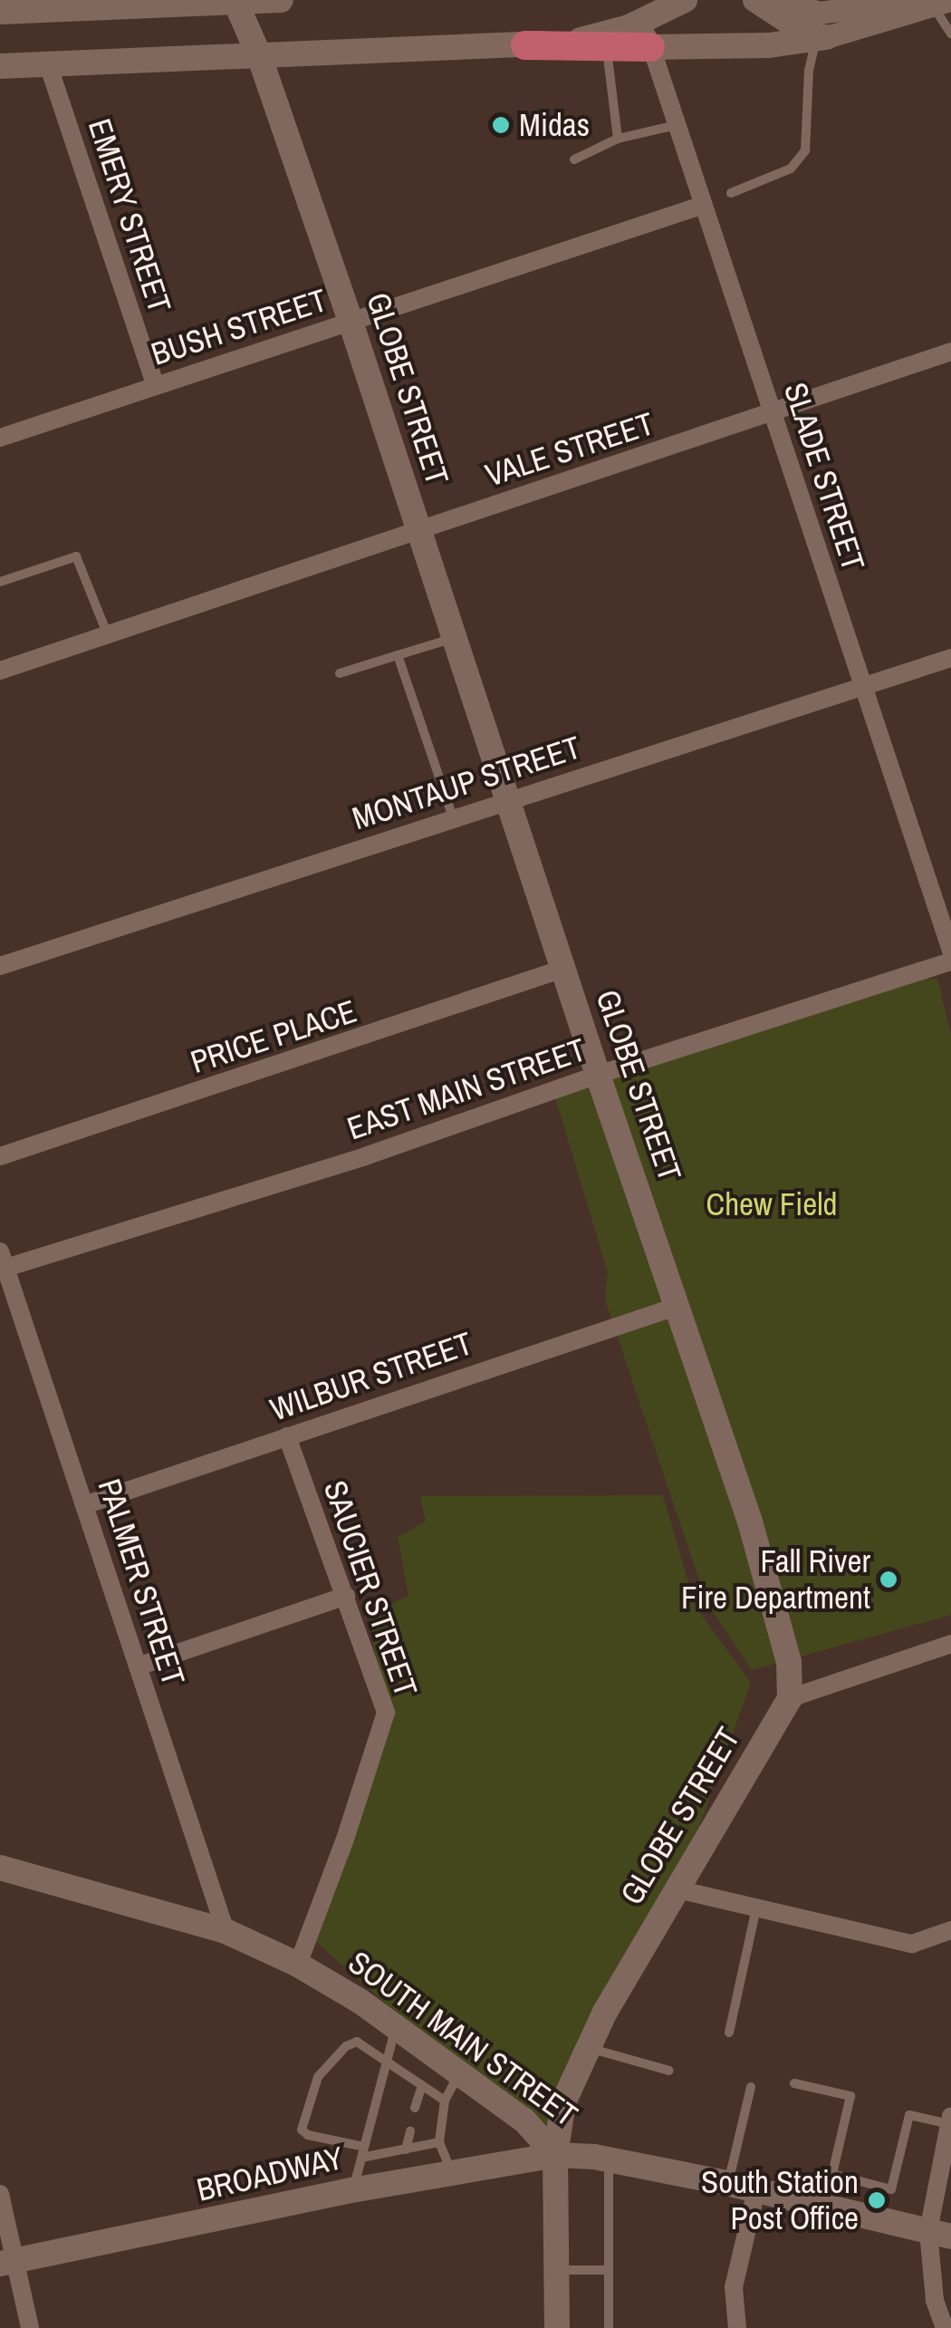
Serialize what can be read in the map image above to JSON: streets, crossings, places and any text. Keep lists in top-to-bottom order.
{
  "streets": {
    "main road": ["GLOBE STREET", "SOUTH MAIN STREET", "BROADWAY"],
    "street": [
      "EMERY STREET",
      "BUSH STREET",
      "VALE STREET",
      "SLADE STREET",
      "MONTAUP STREET",
      "PRICE PLACE",
      "EAST MAIN STREET",
      "WILBUR STREET",
      "PALMER STREET",
      "SAUCIER STREET"
    ]
  },
  "crossings": [
    ["EMERY STREET", "BUSH STREET"],
    ["BUSH STREET", "GLOBE STREET"],
    ["BUSH STREET", "SLADE STREET"],
    ["GLOBE STREET", "VALE STREET"],
    ["GLOBE STREET", "MONTAUP STREET"],
    ["GLOBE STREET", "PRICE PLACE"],
    ["GLOBE STREET", "EAST MAIN STREET"],
    ["GLOBE STREET", "WILBUR STREET"],
    ["GLOBE STREET", "SOUTH MAIN STREET"],
    ["GLOBE STREET", "BROADWAY"],
    ["VALE STREET", "SLADE STREET"],
    ["SLADE STREET", "MONTAUP STREET"],
    ["EAST MAIN STREET", "PALMER STREET"],
    ["WILBUR STREET", "PALMER STREET"],
    ["WILBUR STREET", "SAUCIER STREET"],
    ["PALMER STREET", "SOUTH MAIN STREET"],
    ["SAUCIER STREET", "SOUTH MAIN STREET"],
    ["SOUTH MAIN STREET", "BROADWAY"]
  ],
  "parks": ["Chew Field"],
  "places": ["Midas", "Fall River Fire Department", "South Station Post Office"]
}
